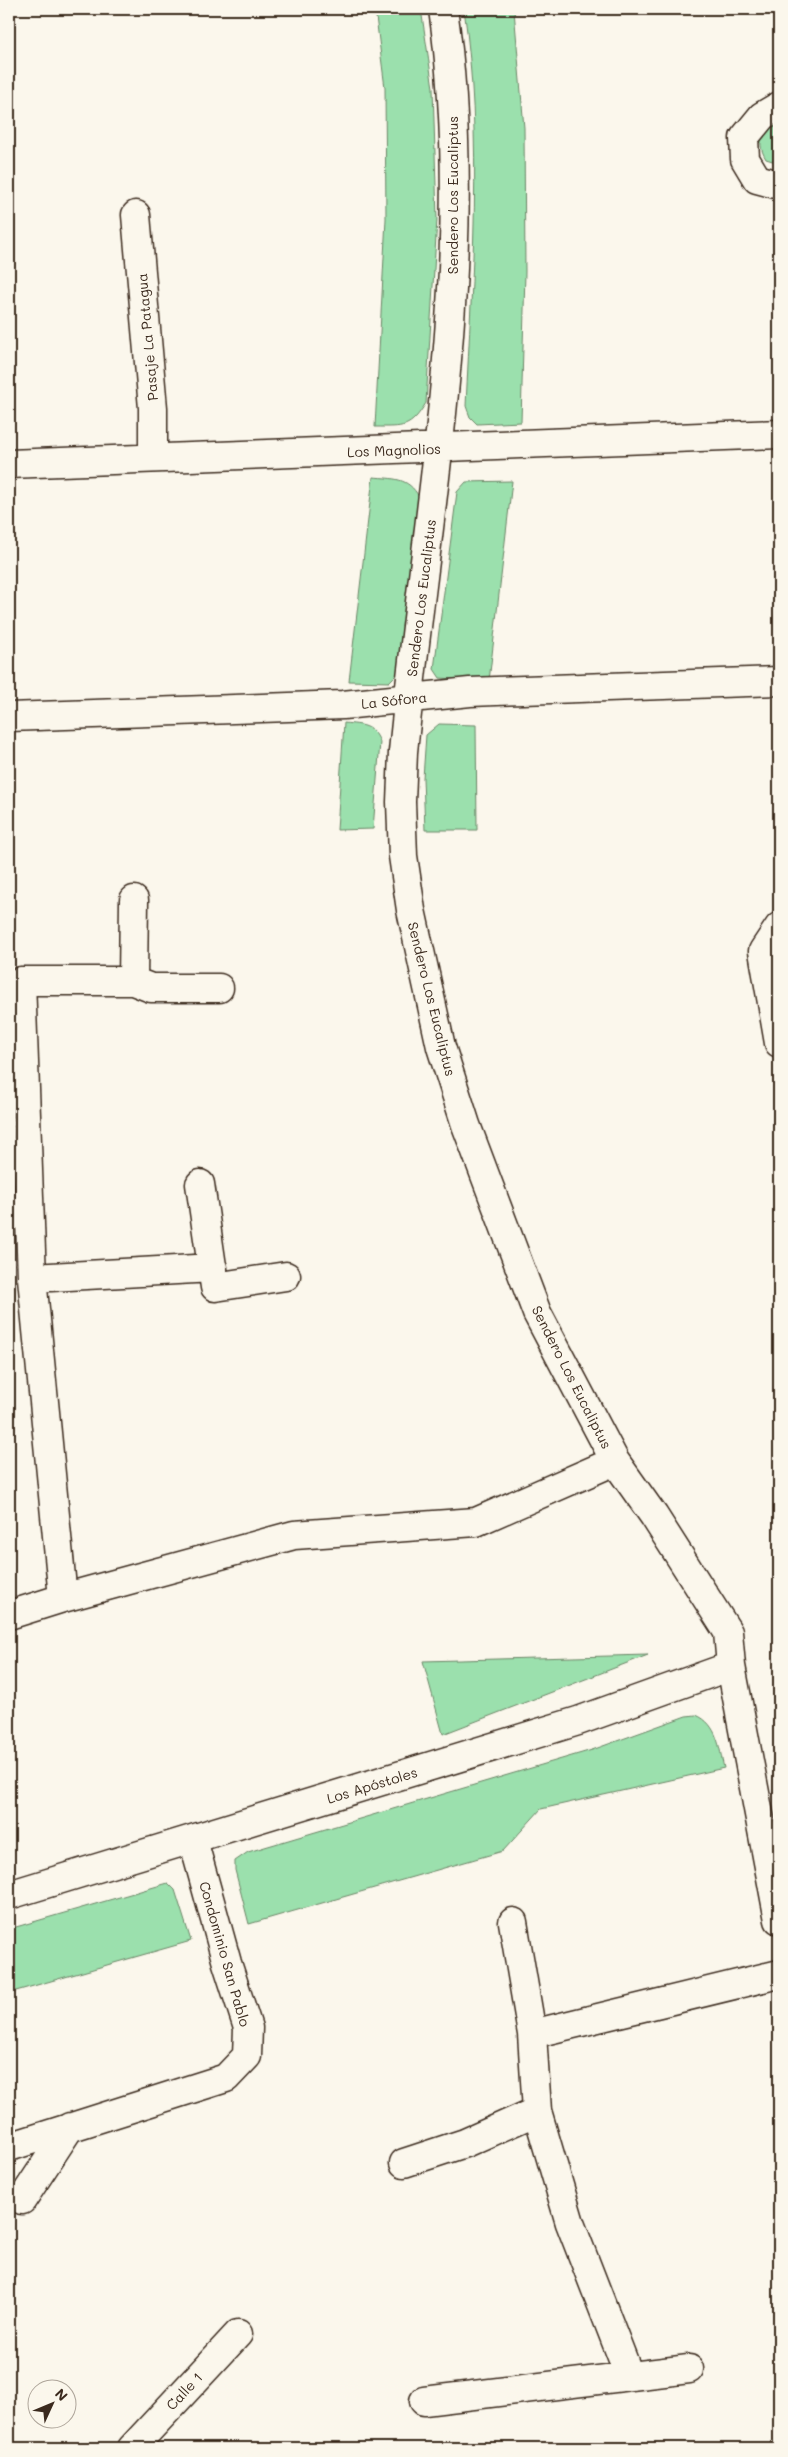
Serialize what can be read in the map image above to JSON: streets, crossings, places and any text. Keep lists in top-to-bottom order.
{
  "streets": {
    "street": [
      "Sendero Los Eucaliptus",
      "Pasaje La Patagua",
      "Los Magnolios",
      "La Sófora",
      "Los Apóstoles",
      "Condominio San Pablo",
      "Calle 1"
    ]
  },
  "crossings": [
    ["Sendero Los Eucaliptus", "Los Magnolios"],
    ["Sendero Los Eucaliptus", "La Sófora"],
    ["Sendero Los Eucaliptus", "Los Apóstoles"],
    ["Pasaje La Patagua", "Los Magnolios"],
    ["Los Apóstoles", "Condominio San Pablo"]
  ],
  "north": "top right"
}
